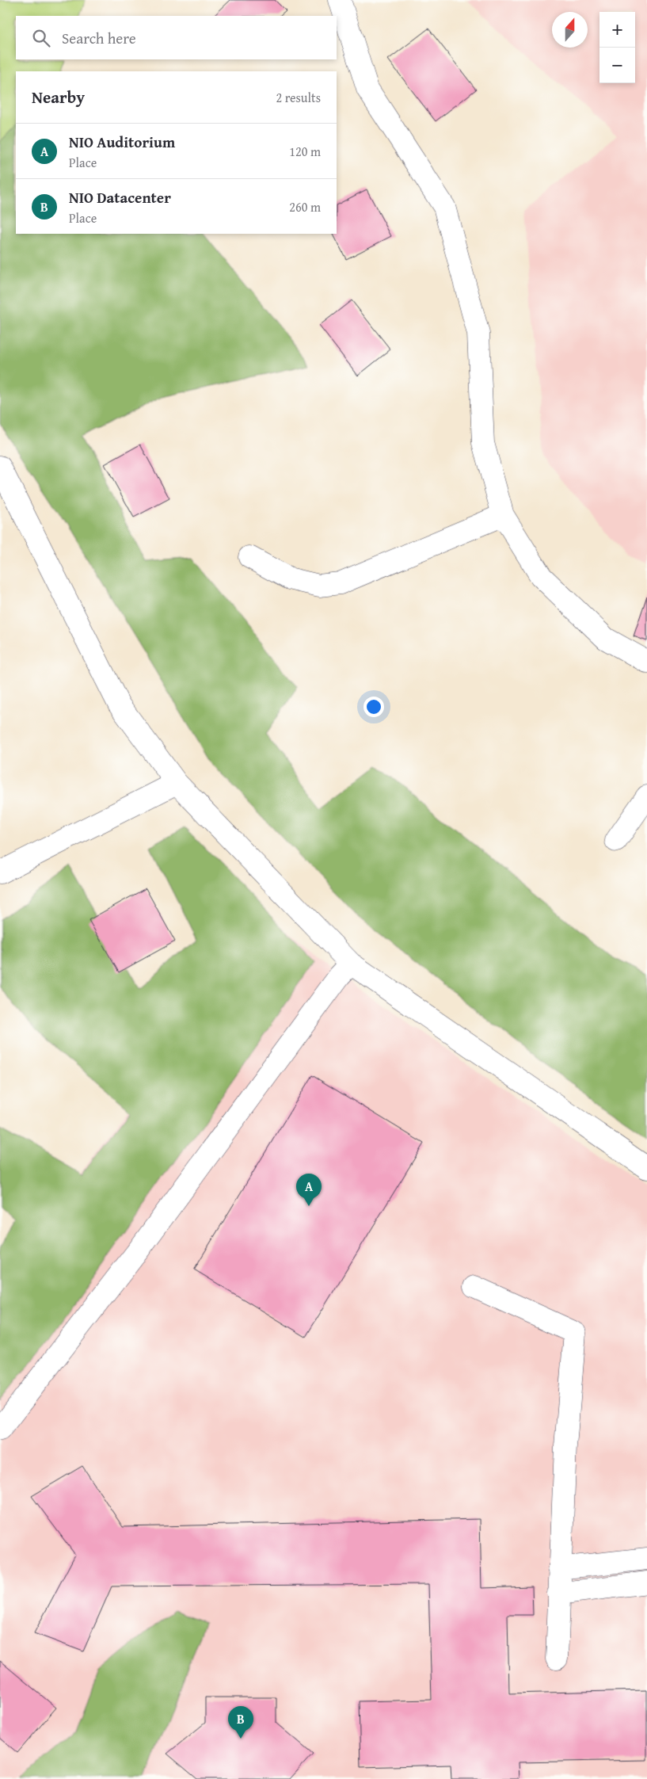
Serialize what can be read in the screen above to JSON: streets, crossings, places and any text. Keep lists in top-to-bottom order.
{
  "north": "top",
  "page": {
    "map_buttons": ["+", "−"],
    "search": "Search here",
    "heading": ["Nearby", "2 results"],
    "list": [
      {
        "mark": "A",
        "name": "NIO Auditorium",
        "note": "Place",
        "value": "120 m"
      },
      {
        "mark": "B",
        "name": "NIO Datacenter",
        "note": "Place",
        "value": "260 m"
      }
    ],
    "pins": ["A", "B"]
  }
}
